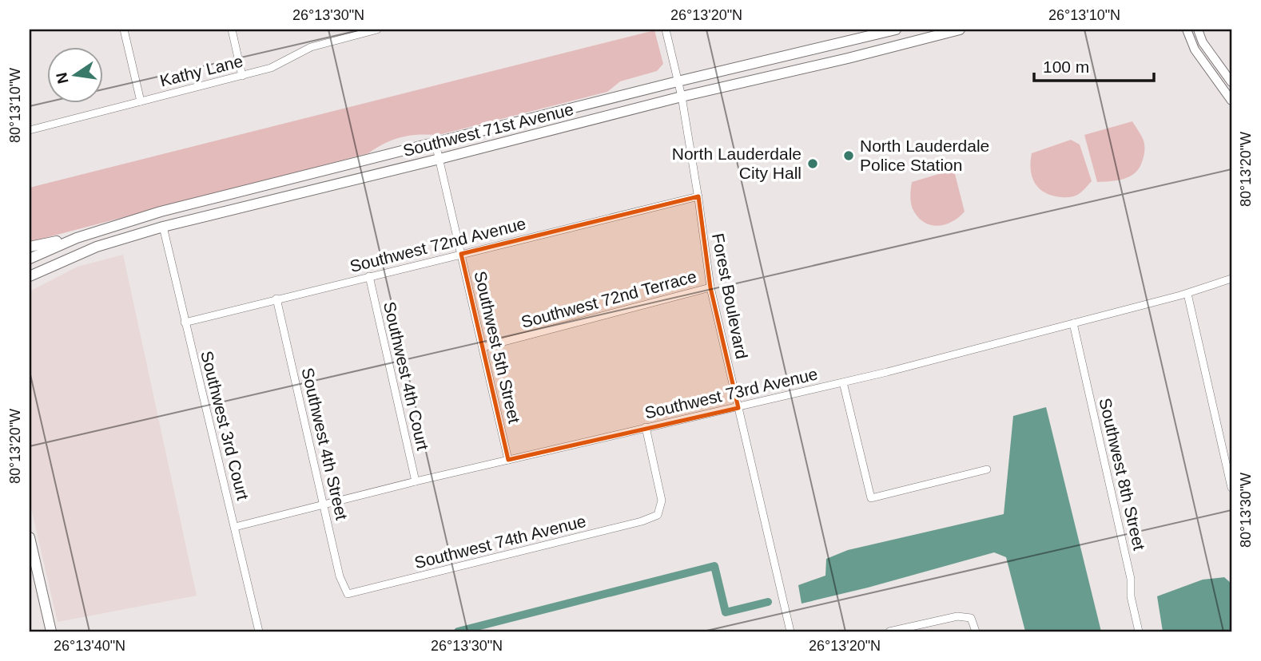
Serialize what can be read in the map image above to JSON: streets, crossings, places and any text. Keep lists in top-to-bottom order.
{
  "streets": {
    "main road": ["Southwest 71st Avenue"],
    "street": [
      "Kathy Lane",
      "Southwest 72nd Avenue",
      "Forest Boulevard",
      "Southwest 72nd Terrace",
      "Southwest 5th Street",
      "Southwest 4th Court",
      "Southwest 73rd Avenue",
      "Southwest 3rd Court",
      "Southwest 4th Street",
      "Southwest 8th Street",
      "Southwest 74th Avenue"
    ]
  },
  "crossings": [
    ["Southwest 71st Avenue", "Forest Boulevard"],
    ["Southwest 71st Avenue", "Southwest 5th Street"],
    ["Southwest 71st Avenue", "Southwest 3rd Court"],
    ["Southwest 72nd Avenue", "Forest Boulevard"],
    ["Southwest 72nd Avenue", "Southwest 5th Street"],
    ["Southwest 72nd Avenue", "Southwest 4th Court"],
    ["Southwest 72nd Avenue", "Southwest 3rd Court"],
    ["Southwest 72nd Avenue", "Southwest 4th Street"],
    ["Forest Boulevard", "Southwest 72nd Terrace"],
    ["Forest Boulevard", "Southwest 73rd Avenue"],
    ["Southwest 72nd Terrace", "Southwest 5th Street"],
    ["Southwest 5th Street", "Southwest 73rd Avenue"],
    ["Southwest 4th Court", "Southwest 73rd Avenue"],
    ["Southwest 73rd Avenue", "Southwest 3rd Court"],
    ["Southwest 73rd Avenue", "Southwest 4th Street"],
    ["Southwest 73rd Avenue", "Southwest 8th Street"],
    ["Southwest 73rd Avenue", "Southwest 74th Avenue"],
    ["Southwest 4th Street", "Southwest 74th Avenue"]
  ],
  "places": ["North Lauderdale Police Station", "North Lauderdale City Hall"],
  "scale_bar": "100 m",
  "north": "left",
  "coordinates": [
    "26°13'30\"N",
    "26°13'20\"N",
    "26°13'10\"N",
    "80°13'10\"W",
    "80°13'20\"W",
    "80°13'30\"W",
    "26°13'40\"N"
  ]
}
